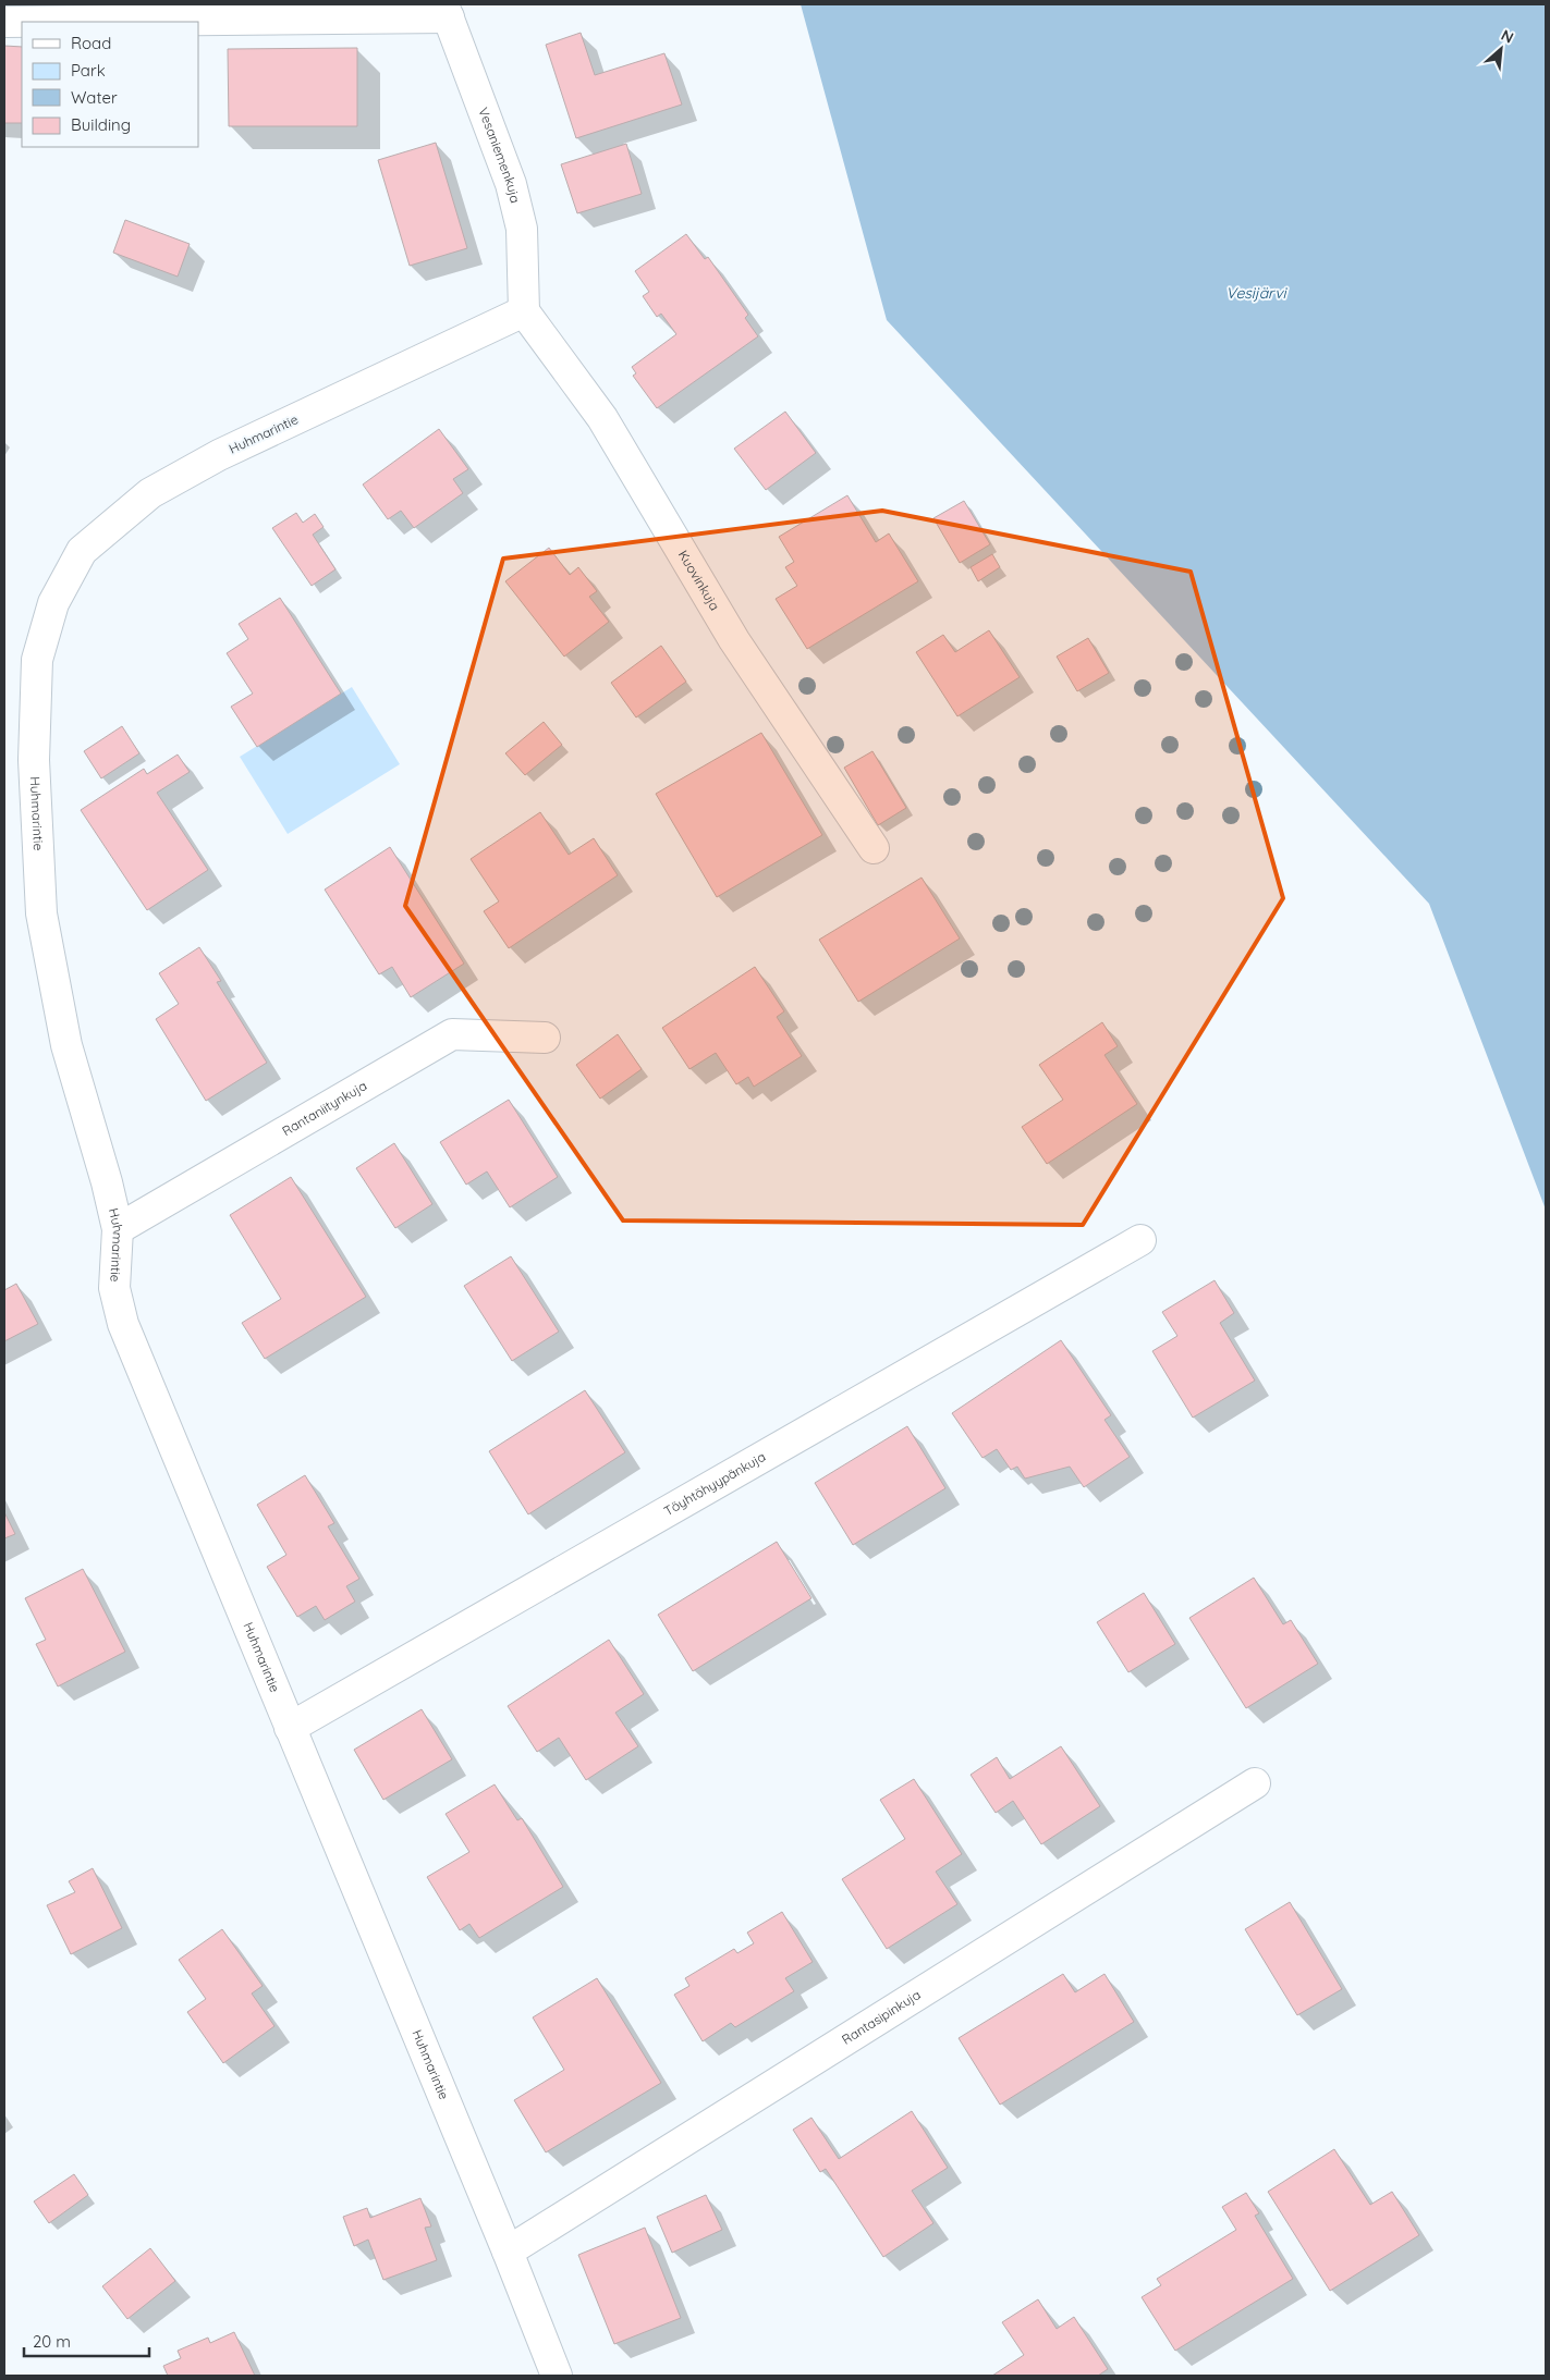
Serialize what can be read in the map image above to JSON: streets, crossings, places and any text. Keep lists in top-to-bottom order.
{
  "streets": {
    "street": [
      "Vesaniemenkuja",
      "Huhmarintie",
      "Kuovinkuja",
      "Rantaniitynkuja",
      "Töyhtöhyypänkuja",
      "Rantasipinkuja"
    ]
  },
  "crossings": [
    ["Vesaniemenkuja", "Huhmarintie"],
    ["Vesaniemenkuja", "Kuovinkuja"],
    ["Huhmarintie", "Kuovinkuja"],
    ["Huhmarintie", "Rantaniitynkuja"],
    ["Huhmarintie", "Töyhtöhyypänkuja"],
    ["Huhmarintie", "Rantasipinkuja"]
  ],
  "water": ["Vesijärvi"],
  "legend": [
    "Road",
    "Park",
    "Water",
    "Building"
  ],
  "scale_bar": "20 m",
  "north": "top right"
}
